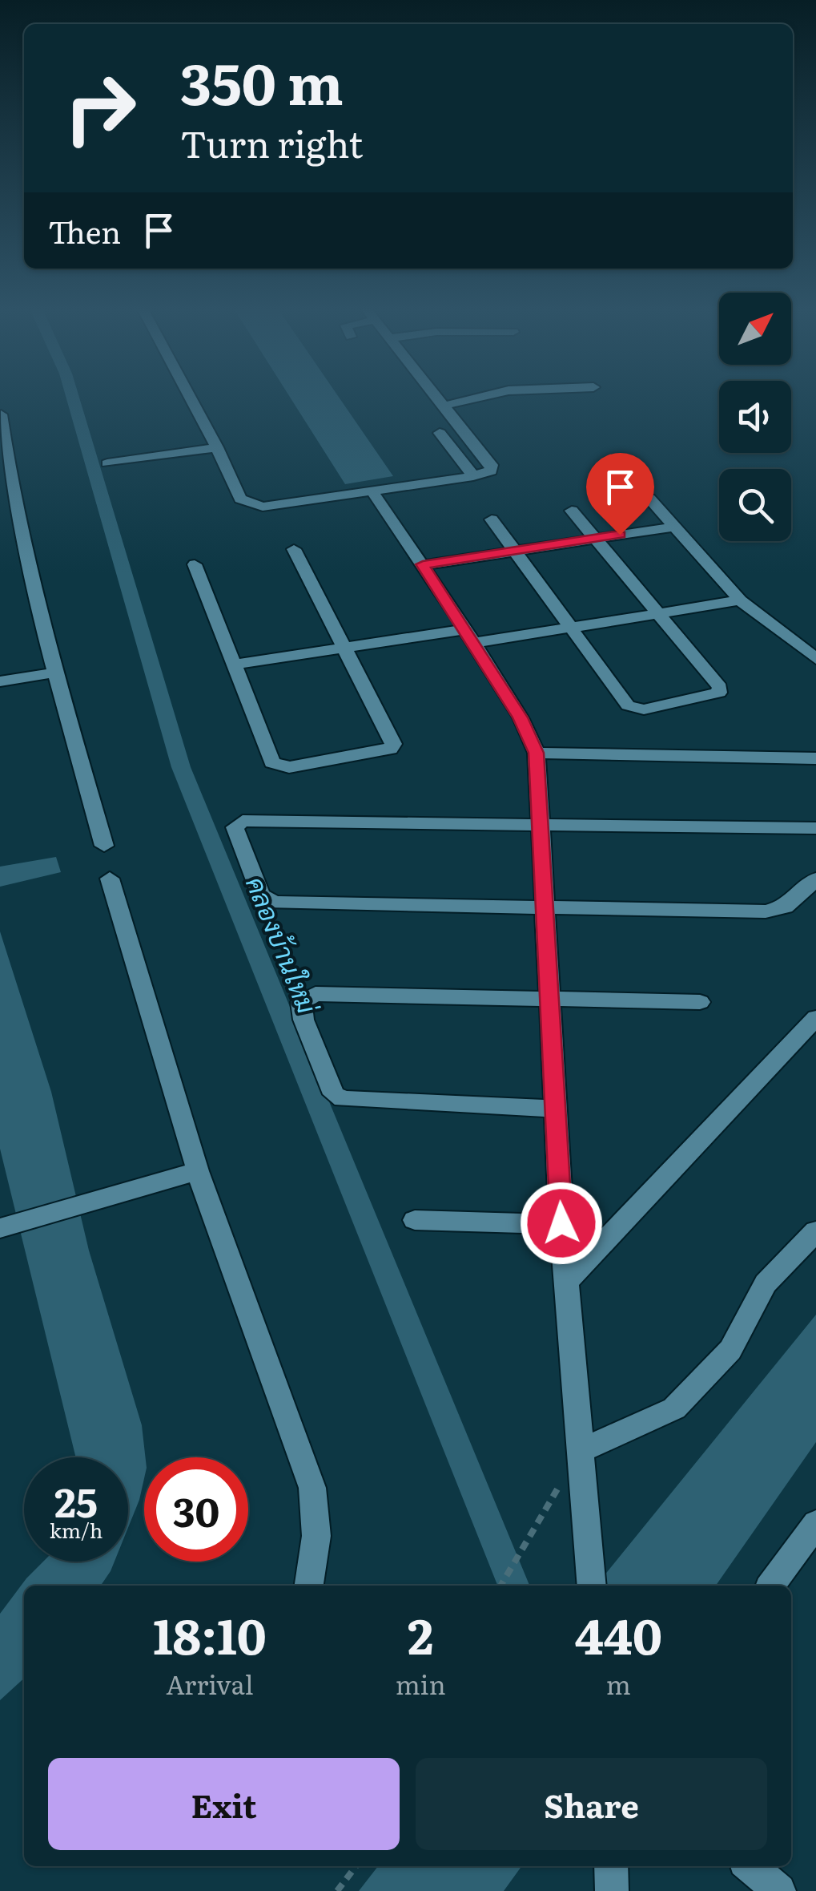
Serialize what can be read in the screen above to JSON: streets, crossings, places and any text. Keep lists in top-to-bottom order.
{
  "water": ["คลองบ้านใหม่"],
  "north": "top right",
  "page": {
    "turn": ["350 m", "Turn right"],
    "then": "Then",
    "speed": "25 km/h",
    "limit": "30",
    "eta": [
      "18:10",
      "Arrival",
      "2",
      "min",
      "440",
      "m"
    ],
    "buttons": ["Exit", "Share"]
  }
}
